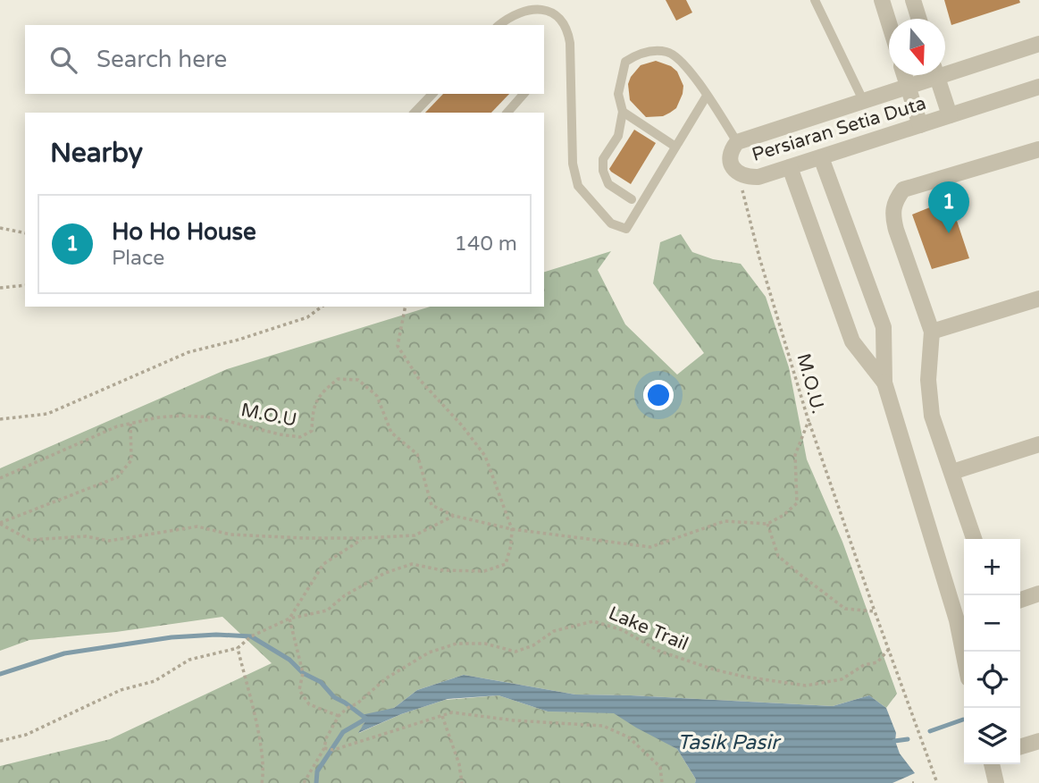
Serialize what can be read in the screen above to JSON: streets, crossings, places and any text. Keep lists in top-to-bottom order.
{
  "streets": {
    "street": ["Persiaran Setia Duta"],
    "path": ["M.O.U.", "M.O.U", "Lake Trail"]
  },
  "crossings": [
    ["M.O.U.", "M.O.U"]
  ],
  "water": ["Tasik Pasir"],
  "north": "bottom",
  "page": {
    "search": "Search here",
    "heading": "Nearby",
    "pins": "1",
    "list": [
      {
        "mark": "1",
        "name": "Ho Ho House",
        "note": "Place",
        "value": "140 m"
      }
    ],
    "map_buttons": ["+", "−"]
  }
}
